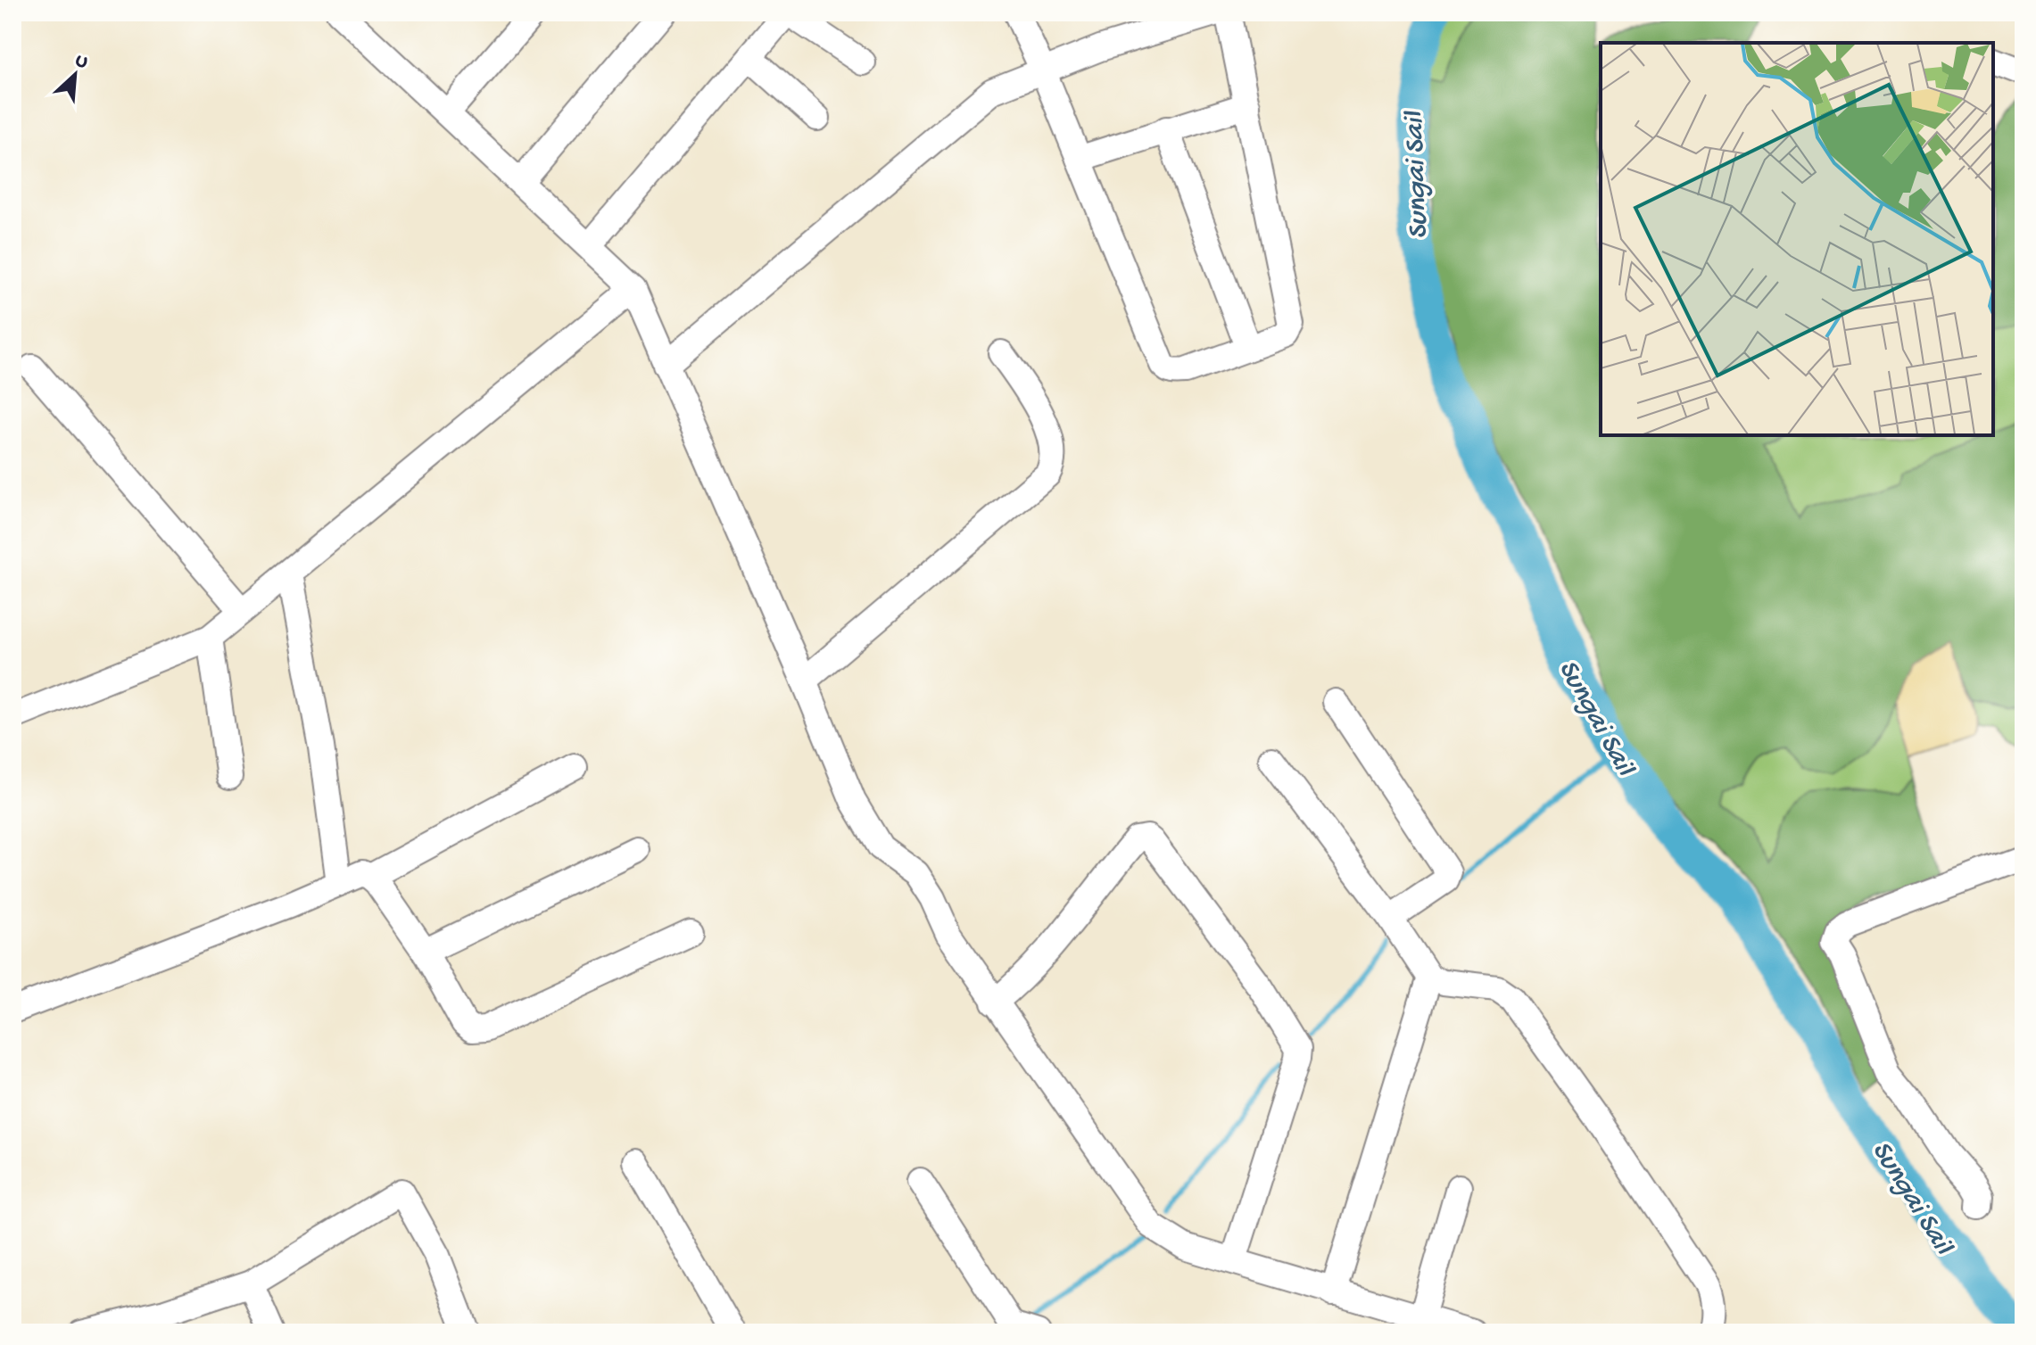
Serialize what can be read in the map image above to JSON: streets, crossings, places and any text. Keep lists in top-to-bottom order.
{
  "water": ["Sungai Sail"],
  "north": "top right"
}
